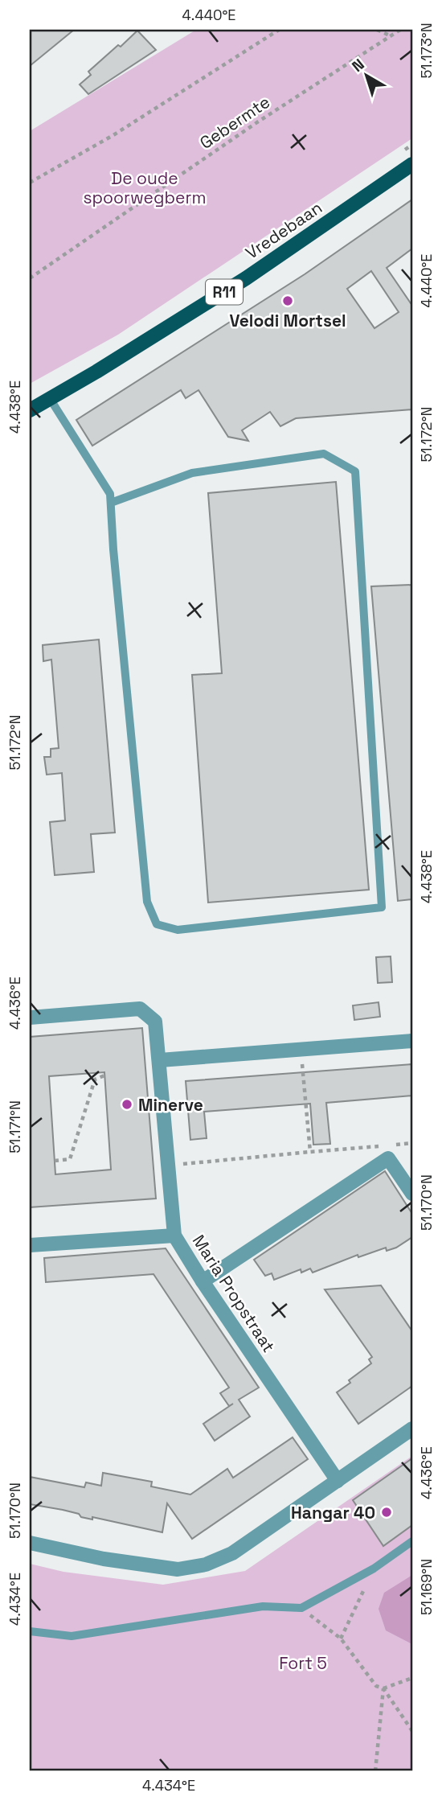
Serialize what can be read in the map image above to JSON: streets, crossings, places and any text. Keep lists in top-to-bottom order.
{
  "streets": {
    "main road": ["Vredebaan", "R11"],
    "street": ["Maria Propstraat"],
    "path": ["Gebermte"]
  },
  "parks": ["De oude spoorwegberm", "Fort 5"],
  "places": ["Velodi Mortsel", "Minerve", "Hangar 40"],
  "north": "top left",
  "coordinates": [
    "4.440°E",
    "51.173°N",
    "4.438°E",
    "51.172°N",
    "4.436°E",
    "51.171°N",
    "51.170°N",
    "51.169°N",
    "4.434°E"
  ]
}
